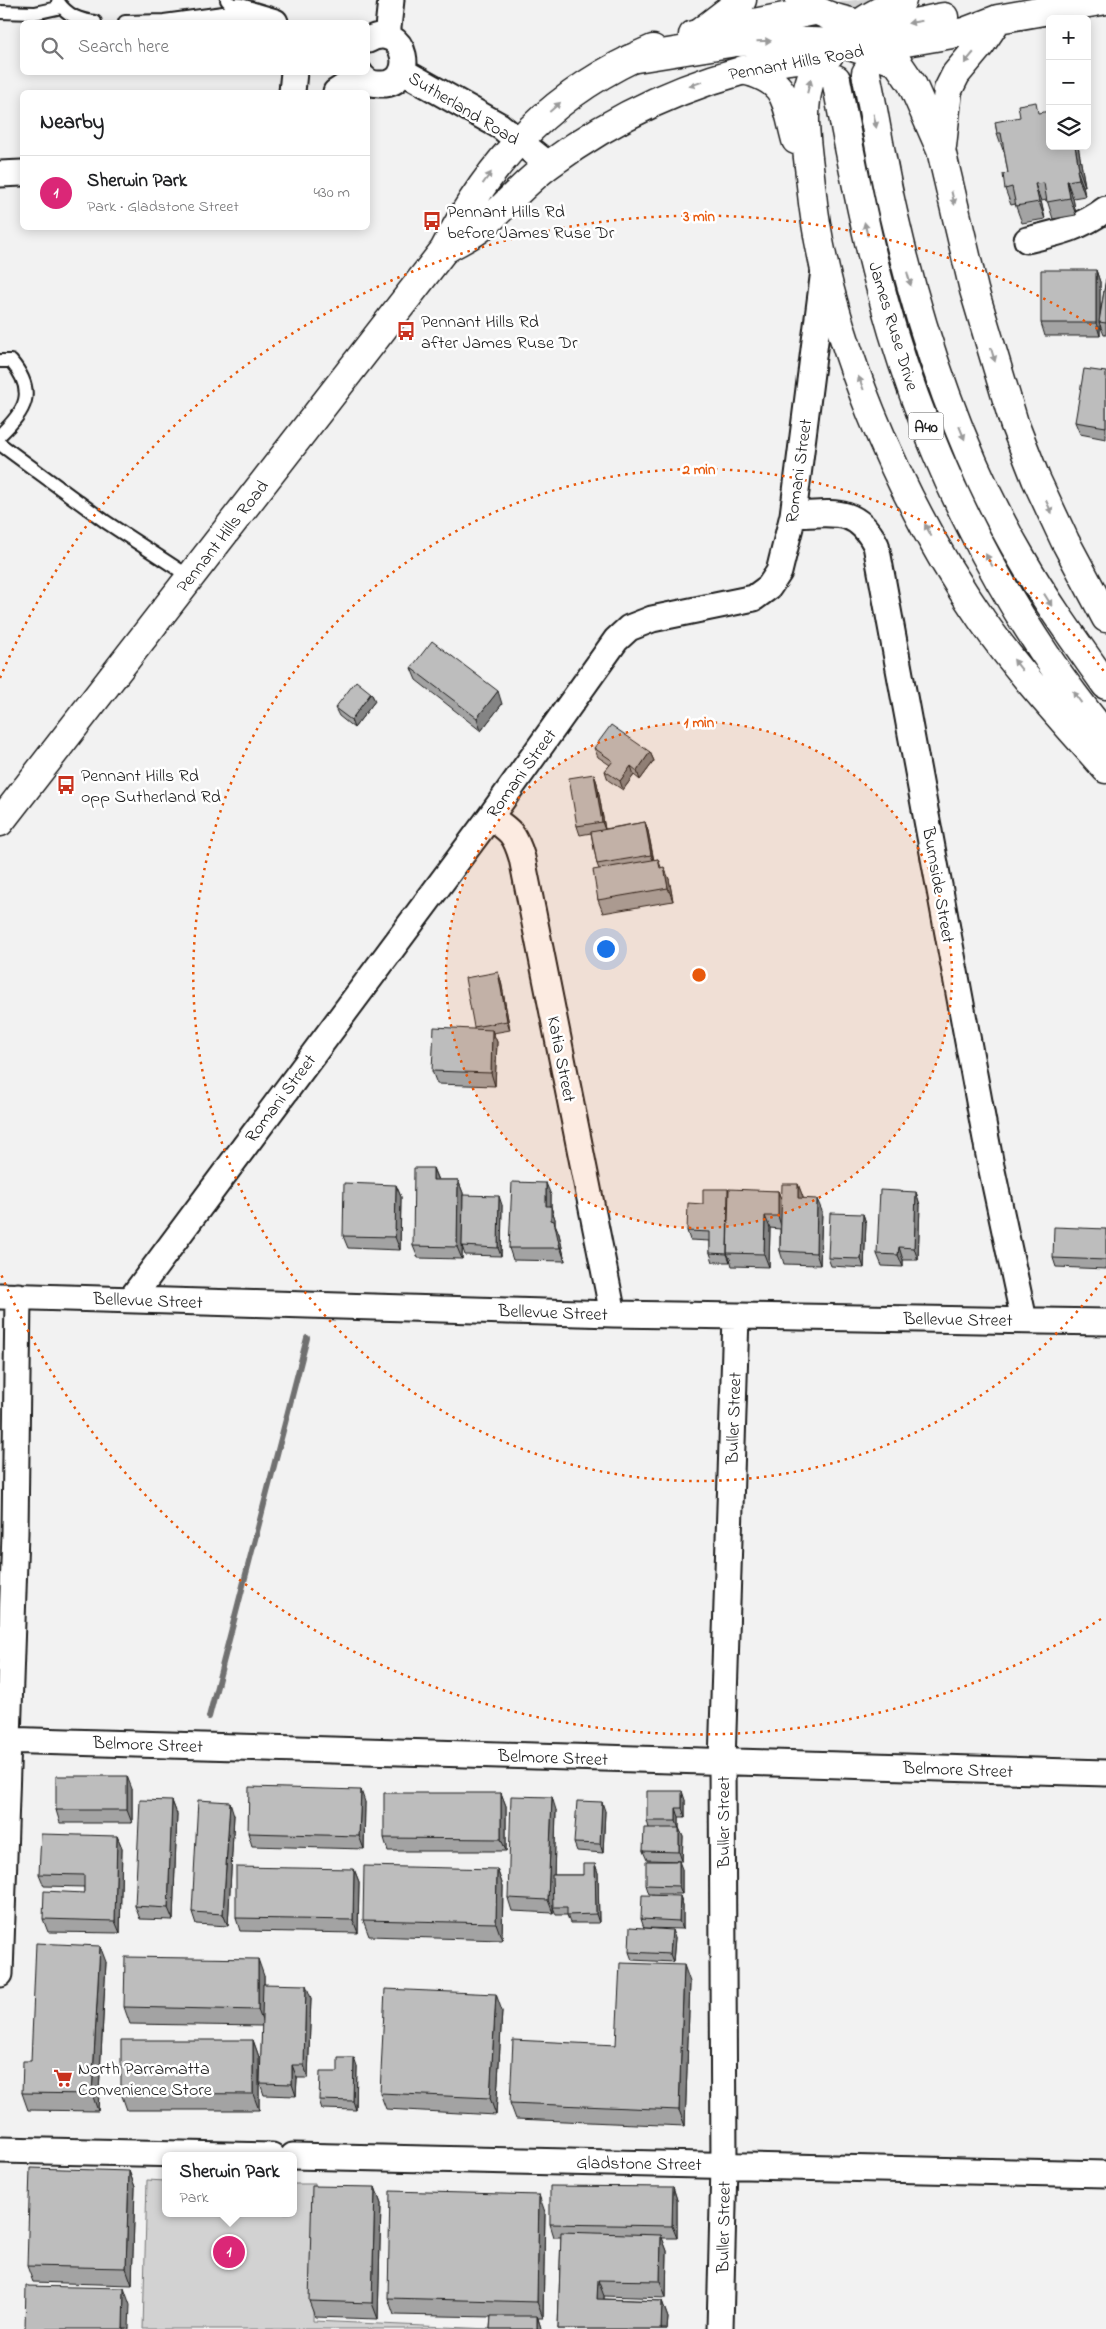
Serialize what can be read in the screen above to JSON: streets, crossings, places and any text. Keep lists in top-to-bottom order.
{
  "streets": {
    "main road": ["Pennant Hills Road", "James Ruse Drive", "A40"],
    "street": [
      "Sutherland Road",
      "Romani Street",
      "Burnside Street",
      "Katia Street",
      "Bellevue Street",
      "Buller Street",
      "Belmore Street",
      "Gladstone Street"
    ]
  },
  "crossings": [
    ["Pennant Hills Road", "Sutherland Road"],
    ["Pennant Hills Road", "James Ruse Drive"],
    ["Romani Street", "Burnside Street"],
    ["Romani Street", "Katia Street"],
    ["Romani Street", "Bellevue Street"],
    ["Burnside Street", "Bellevue Street"],
    ["Katia Street", "Bellevue Street"],
    ["Bellevue Street", "Buller Street"],
    ["Buller Street", "Belmore Street"],
    ["Buller Street", "Gladstone Street"]
  ],
  "places": {
    "bus stop": ["Pennant Hills Rd before James Ruse Dr", "Pennant Hills Rd after James Ruse Dr", "Pennant Hills Rd opp Sutherland Rd"],
    "supermarket": ["North Parramatta Convenience Store"]
  },
  "page": {
    "map_buttons": ["+", "−"],
    "search": "Search here",
    "heading": "Nearby",
    "list": [
      {
        "mark": "1",
        "name": "Sherwin Park",
        "note": "Park · Gladstone Street",
        "value": "430 m"
      }
    ],
    "popup": ["Sherwin Park", "Park"],
    "pins": "1"
  },
  "rings": ["3 min", "2 min", "1 min"]
}
